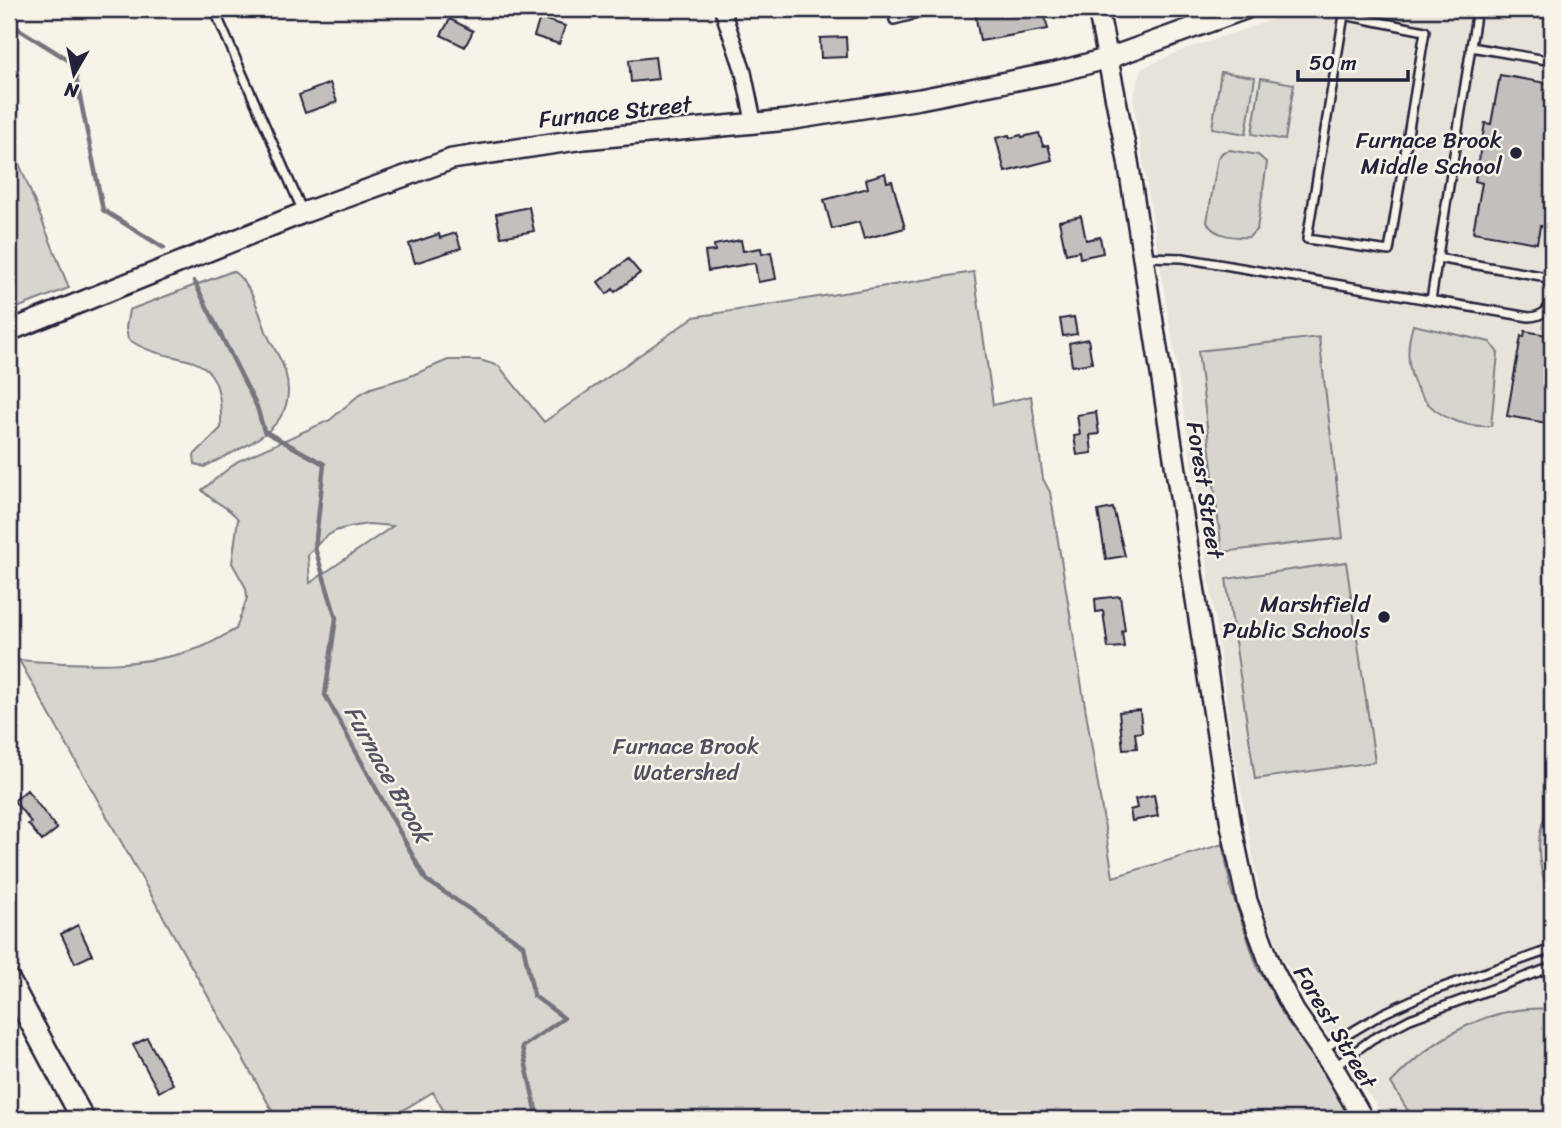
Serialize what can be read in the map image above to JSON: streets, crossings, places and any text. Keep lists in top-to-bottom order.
{
  "streets": {
    "main road": ["Furnace Street", "Forest Street"]
  },
  "crossings": [
    ["Furnace Street", "Forest Street"]
  ],
  "water": ["Furnace Brook"],
  "parks": ["Furnace Brook Watershed"],
  "places": ["Furnace Brook Middle School", "Marshfield Public Schools"],
  "scale_bar": "50 m",
  "north": "bottom"
}
